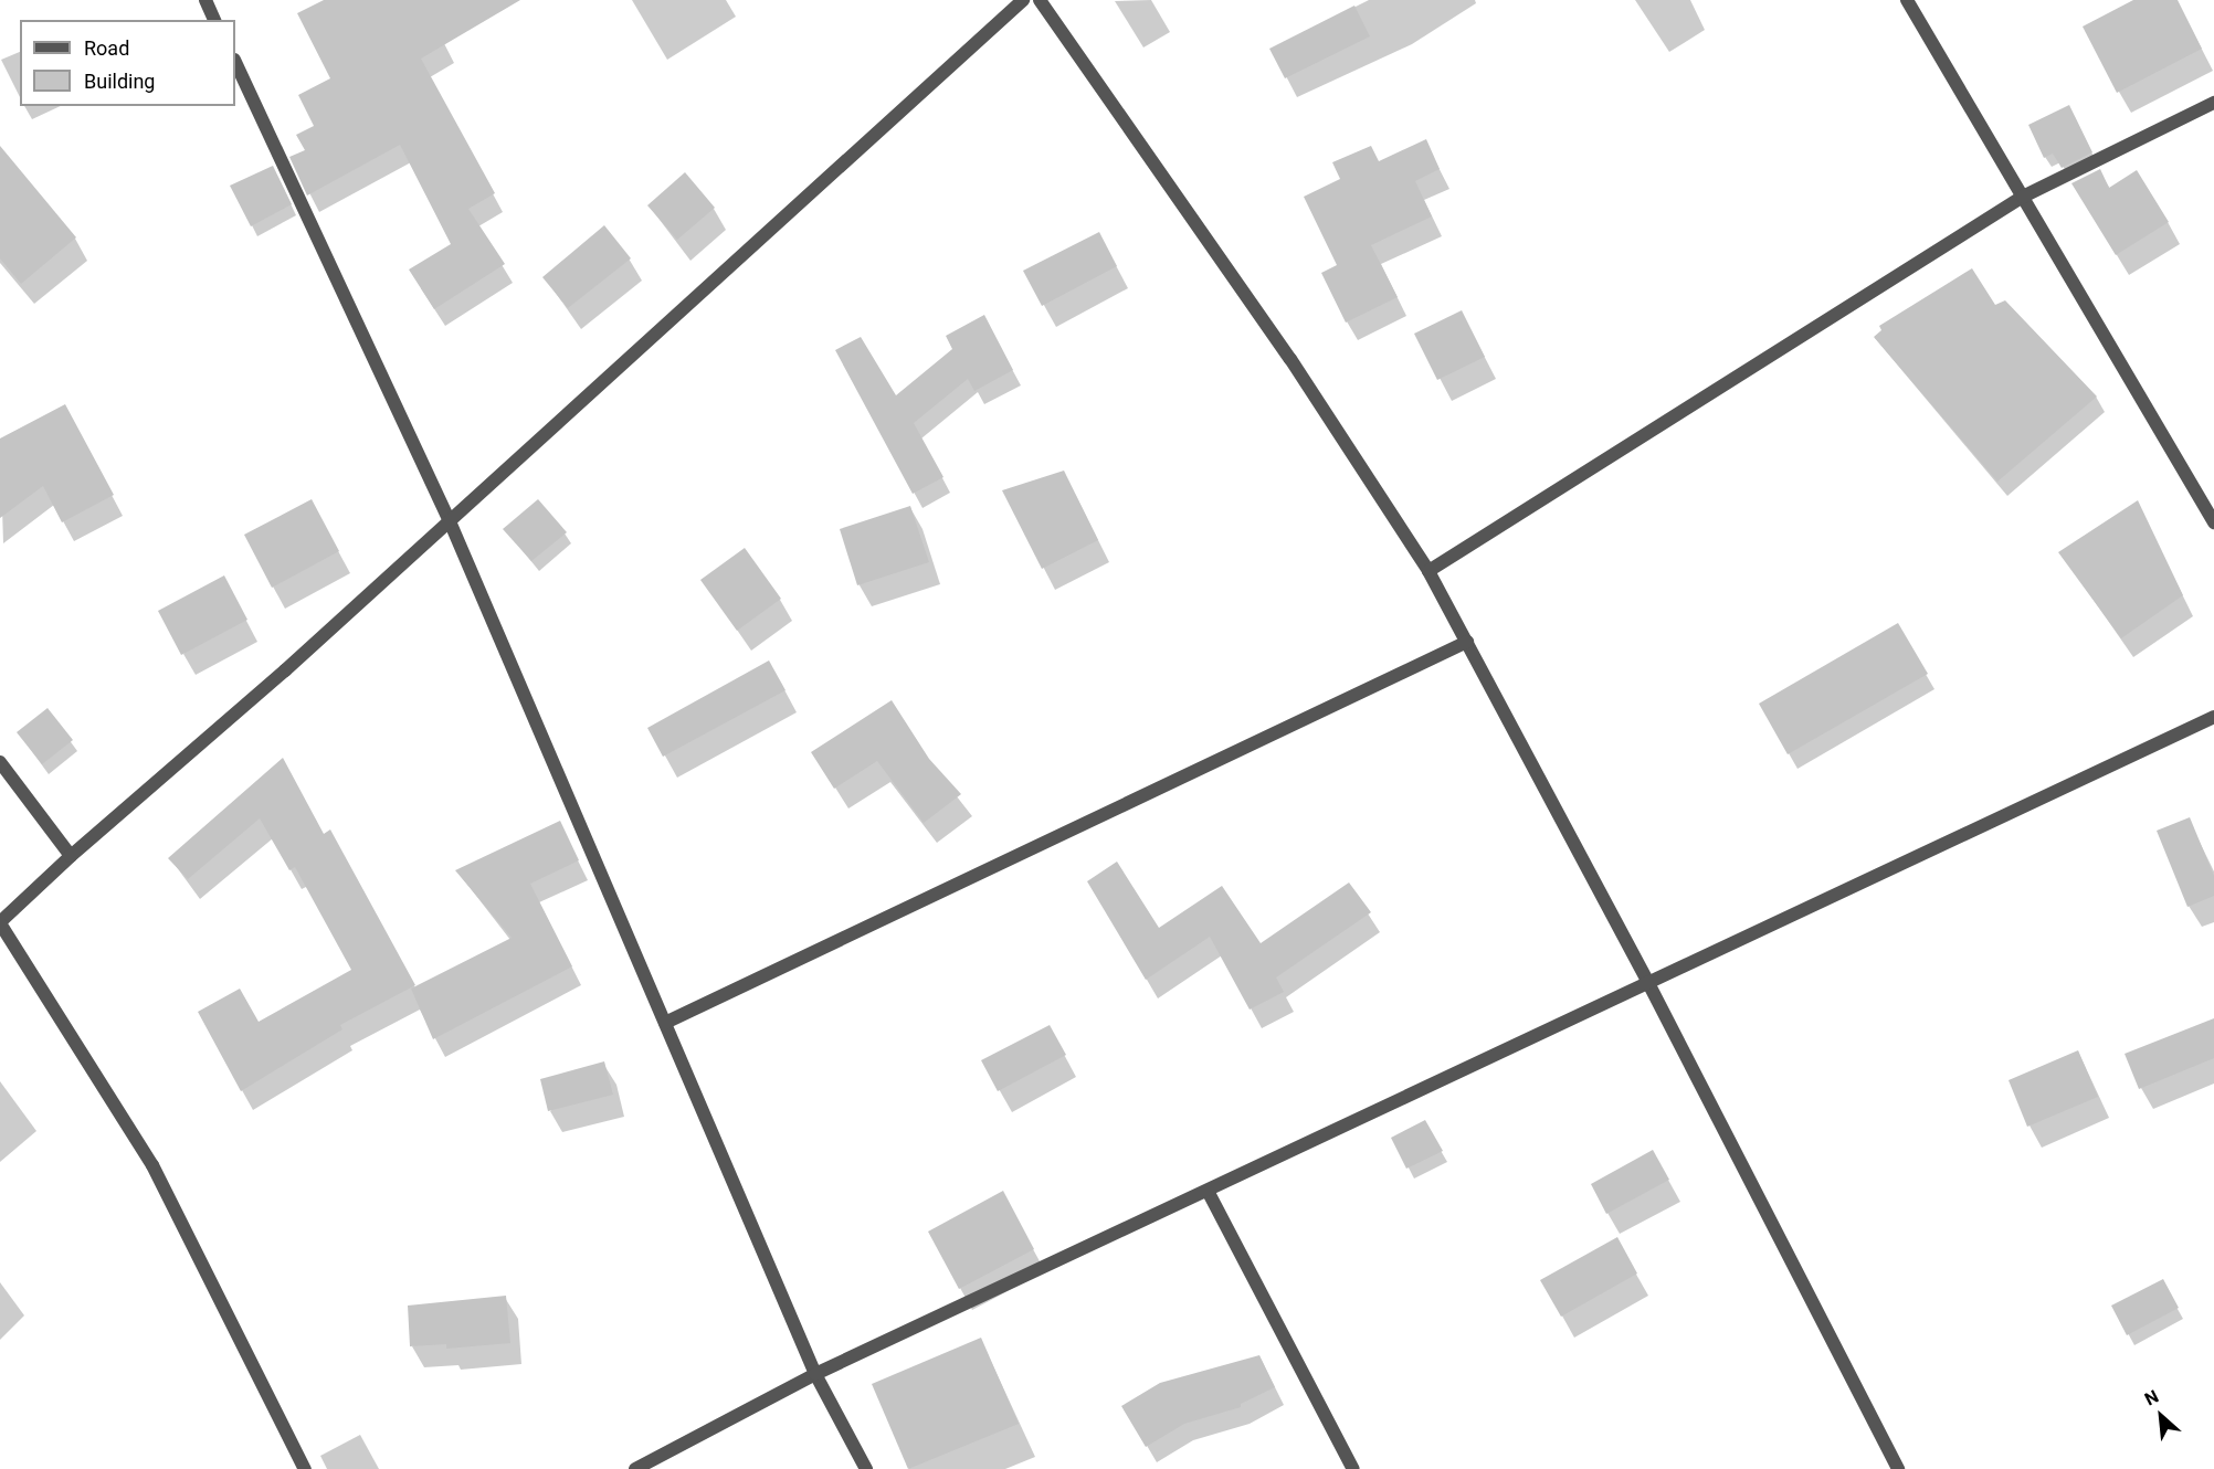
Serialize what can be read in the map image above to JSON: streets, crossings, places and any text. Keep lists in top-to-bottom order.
{
  "legend": ["Road", "Building"],
  "north": "top left"
}
